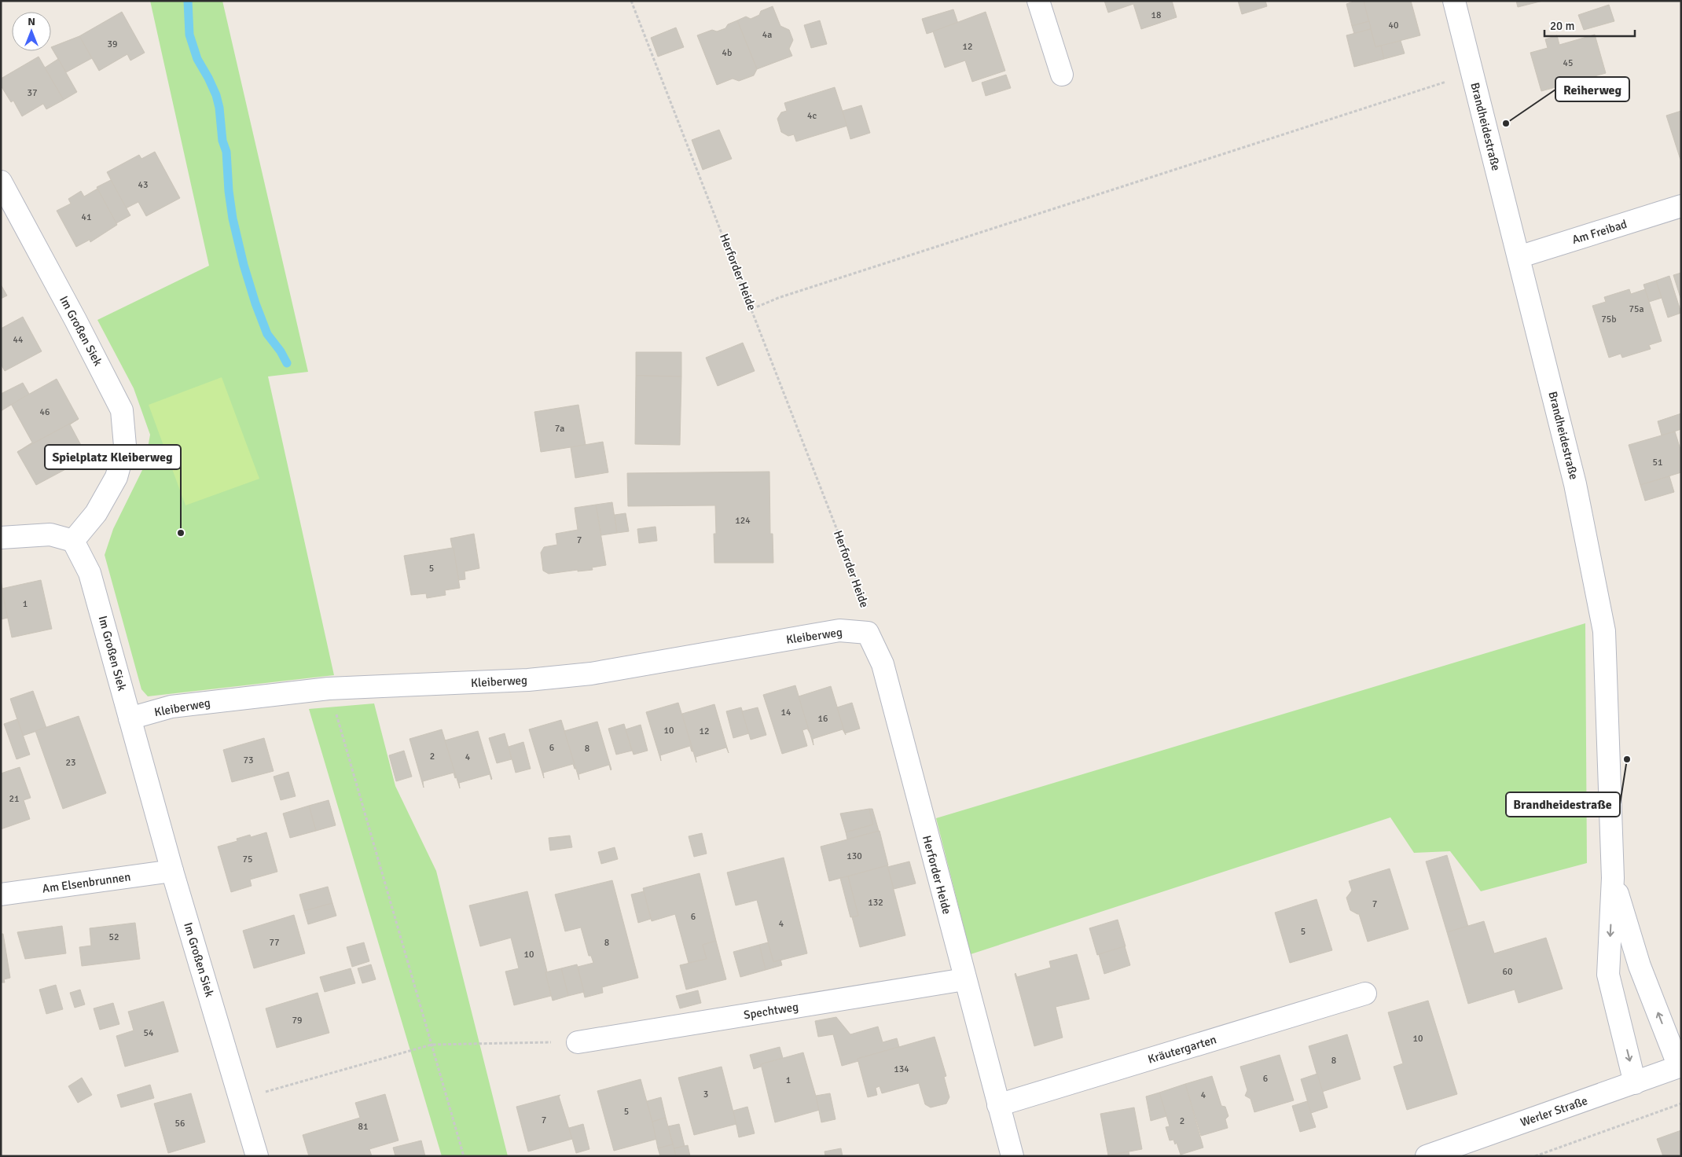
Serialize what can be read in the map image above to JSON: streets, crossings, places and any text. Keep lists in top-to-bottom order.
{
  "streets": {
    "street": [
      "Brandheidestraße",
      "Am Freibad",
      "Herforder Heide",
      "Im Großen Siek",
      "Kleiberweg",
      "Am Elsenbrunnen",
      "Spechtweg",
      "Kräutergarten",
      "Werler Straße"
    ]
  },
  "crossings": [
    ["Brandheidestraße", "Am Freibad"],
    ["Brandheidestraße", "Werler Straße"],
    ["Herforder Heide", "Kleiberweg"],
    ["Herforder Heide", "Spechtweg"],
    ["Herforder Heide", "Kräutergarten"],
    ["Im Großen Siek", "Kleiberweg"],
    ["Im Großen Siek", "Am Elsenbrunnen"]
  ],
  "places": ["Reiherweg", "Spielplatz Kleiberweg", "Brandheidestraße"],
  "house_numbers": [
    "18",
    "40",
    "4a",
    "39",
    "12",
    "4b",
    "45",
    "37",
    "4c",
    "43",
    "41",
    "75a",
    "75b",
    "44",
    "46",
    "7a",
    "51",
    "124",
    "7",
    "5",
    "1",
    "14",
    "16",
    "10",
    "12",
    "6",
    "8",
    "2",
    "4",
    "73",
    "23",
    "21",
    "130",
    "75",
    "132",
    "7",
    "6",
    "4",
    "5",
    "52",
    "77",
    "8",
    "10",
    "60",
    "79",
    "54",
    "10",
    "8",
    "134",
    "6",
    "1",
    "3",
    "4",
    "5",
    "7",
    "2",
    "56",
    "81"
  ],
  "scale_bar": "20 m",
  "north": "top"
}
